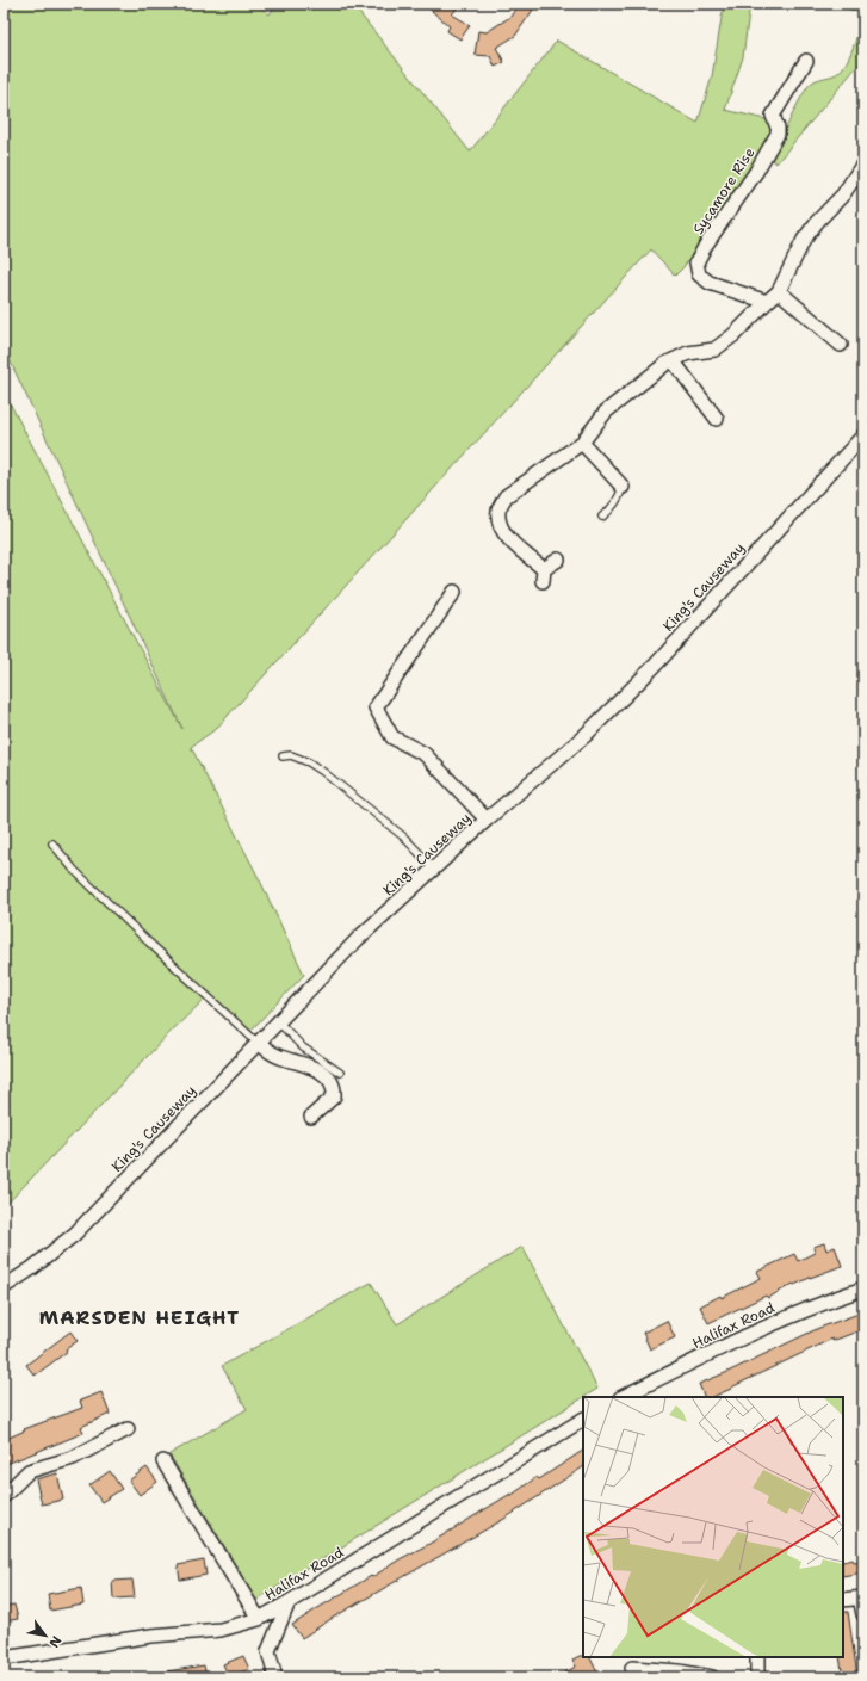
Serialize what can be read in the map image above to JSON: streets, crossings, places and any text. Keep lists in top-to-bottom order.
{
  "streets": {
    "street": ["Sycamore Rise", "King's Causeway", "Halifax Road"]
  },
  "districts": ["MARSDEN HEIGHT"],
  "north": "bottom right"
}
